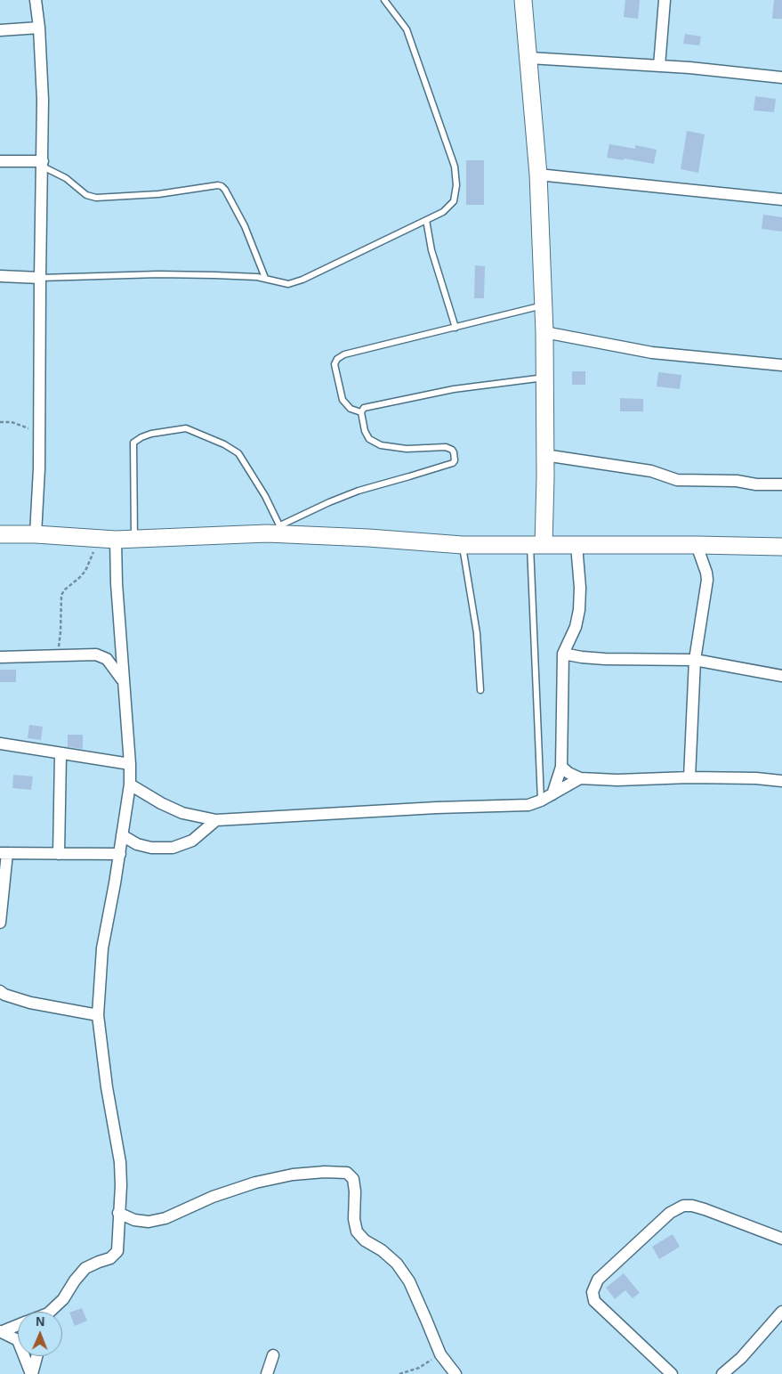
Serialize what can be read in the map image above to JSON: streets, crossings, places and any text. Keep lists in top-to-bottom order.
{
  "north": "top"
}
